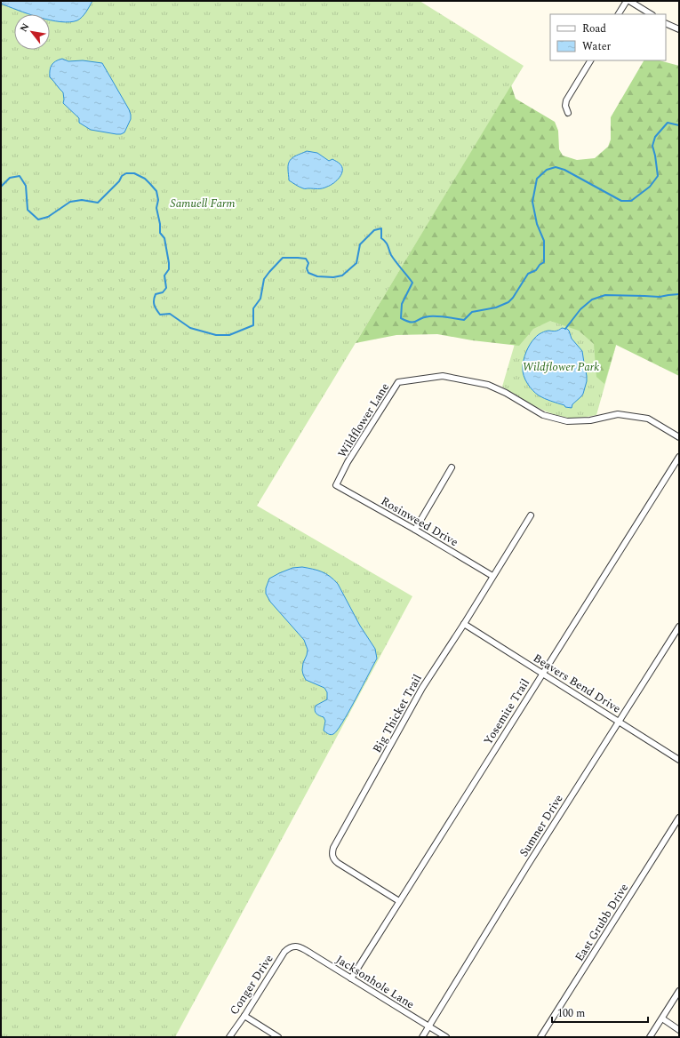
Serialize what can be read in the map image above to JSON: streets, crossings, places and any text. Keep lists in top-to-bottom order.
{
  "streets": {
    "street": [
      "Wildflower Lane",
      "Rosinweed Drive",
      "Beavers Bend Drive",
      "Yosemite Trail",
      "Big Thicket Trail",
      "Sumner Drive",
      "East Grubb Drive",
      "Jacksonhole Lane",
      "Conger Drive"
    ]
  },
  "crossings": [
    ["Wildflower Lane", "Rosinweed Drive"],
    ["Rosinweed Drive", "Big Thicket Trail"],
    ["Beavers Bend Drive", "Yosemite Trail"],
    ["Beavers Bend Drive", "Big Thicket Trail"],
    ["Beavers Bend Drive", "Sumner Drive"],
    ["Yosemite Trail", "Big Thicket Trail"],
    ["Yosemite Trail", "Jacksonhole Lane"],
    ["Sumner Drive", "Jacksonhole Lane"],
    ["Jacksonhole Lane", "Conger Drive"]
  ],
  "parks": ["Samuell Farm", "Wildflower Park"],
  "legend": ["Road", "Water"],
  "scale_bar": "100 m",
  "north": "top left"
}
